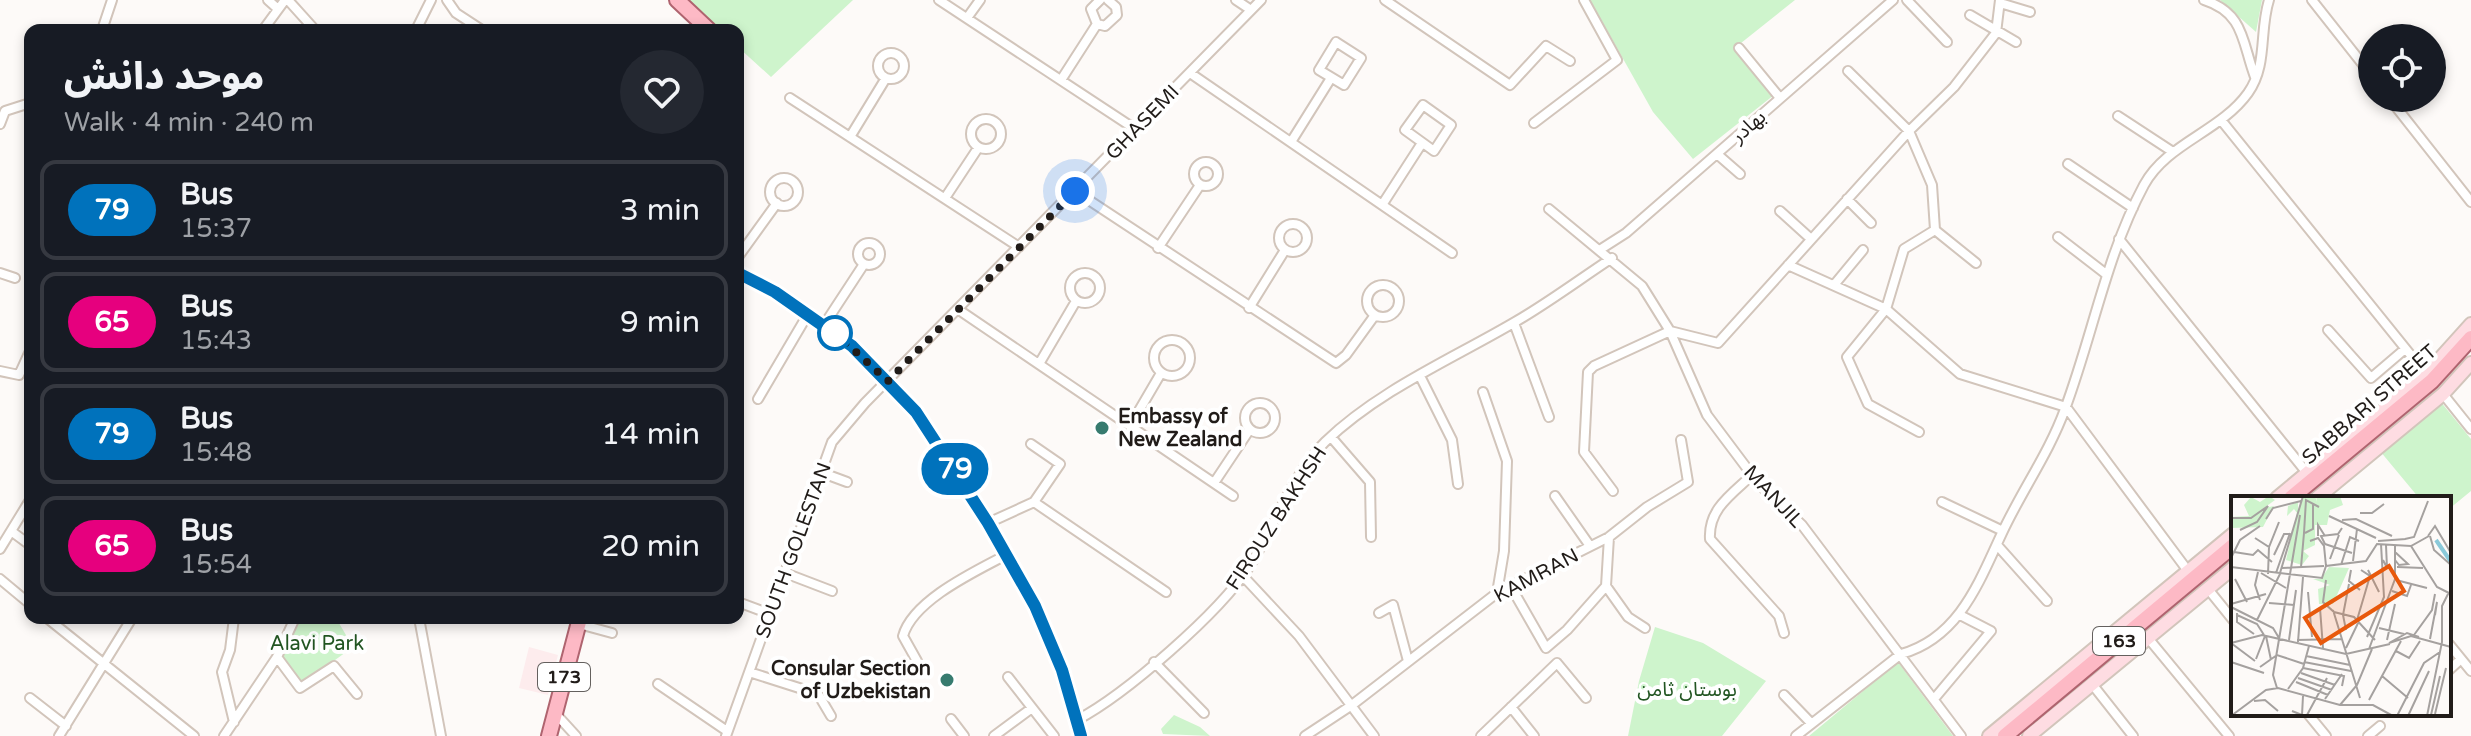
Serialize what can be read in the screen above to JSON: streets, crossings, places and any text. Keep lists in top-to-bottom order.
{
  "streets": {
    "main road": ["SABBARI STREET", "163", "173"],
    "street": [
      "GHASEMI",
      "بهادر",
      "MANJIL",
      "FIROUZ BAKHSH",
      "SOUTH GOLESTAN",
      "KAMRAN"
    ]
  },
  "crossings": [
    ["GHASEMI", "SOUTH GOLESTAN"],
    ["بهادر", "MANJIL"],
    ["MANJIL", "FIROUZ BAKHSH"]
  ],
  "parks": ["Alavi Park", "بوستان ثامن"],
  "places": ["Embassy of New Zealand", "Consular Section of Uzbekistan"],
  "lines": ["bus line 79"],
  "page": {
    "on_map": "79",
    "heading": ["موحد دانش", "Walk · 4 min · 240 m"],
    "list": [
      {
        "mark": "79",
        "name": "Bus",
        "note": "15:37",
        "value": "3 min"
      },
      {
        "mark": "65",
        "name": "Bus",
        "note": "15:43",
        "value": "9 min"
      },
      {
        "mark": "79",
        "name": "Bus",
        "note": "15:48",
        "value": "14 min"
      },
      {
        "mark": "65",
        "name": "Bus",
        "note": "15:54",
        "value": "20 min"
      }
    ]
  }
}
